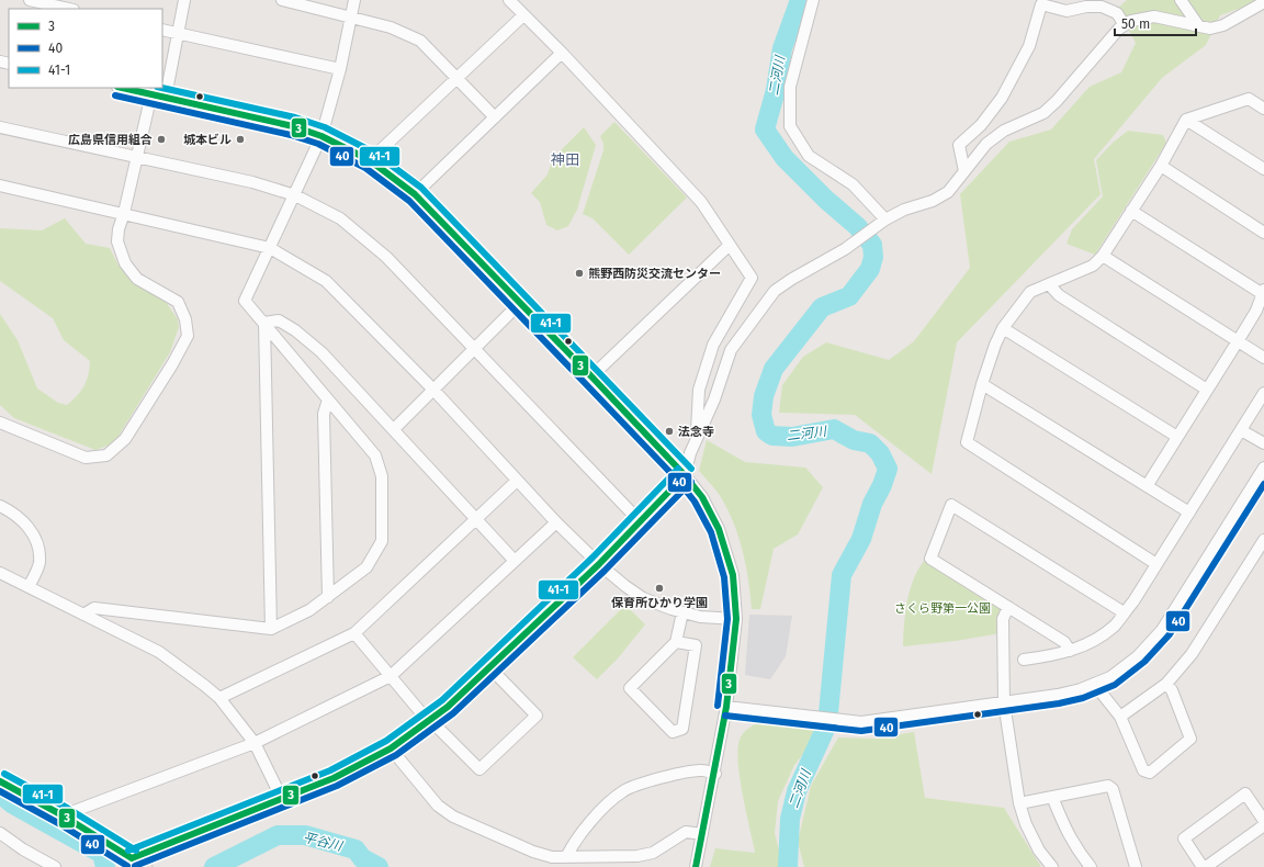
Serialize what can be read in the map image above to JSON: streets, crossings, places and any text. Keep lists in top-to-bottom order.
{
  "districts": ["神田"],
  "water": ["二河川", "平谷川"],
  "parks": ["さくら野第一公園"],
  "places": [
    "広島県信用組合",
    "城本ビル",
    "熊野西防災交流センター",
    "法念寺",
    "保育所ひかり学園"
  ],
  "lines": ["transit line 3", "transit line 41-1", "transit line 40"],
  "legend": ["3", "40", "41-1"],
  "scale_bar": "50 m"
}
